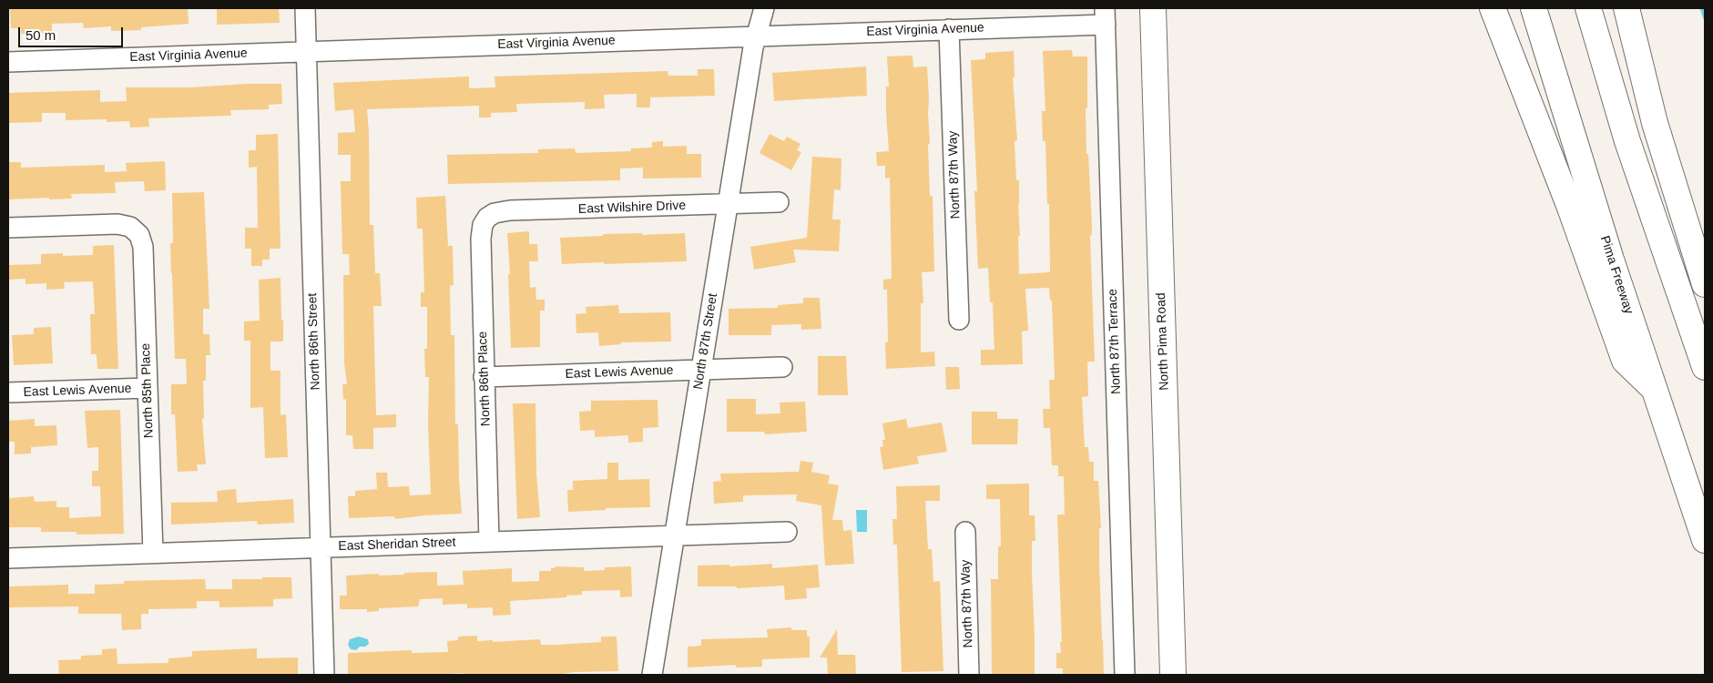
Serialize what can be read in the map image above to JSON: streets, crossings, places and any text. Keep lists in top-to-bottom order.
{
  "streets": {
    "main road": ["Pima Freeway", "North Pima Road"],
    "street": [
      "East Virginia Avenue",
      "North 87th Way",
      "East Wilshire Drive",
      "North 86th Street",
      "North 87th Street",
      "North 87th Terrace",
      "East Lewis Avenue",
      "North 86th Place",
      "North 85th Place",
      "East Sheridan Street"
    ]
  },
  "crossings": [
    ["East Virginia Avenue", "North 87th Way"],
    ["East Virginia Avenue", "North 86th Street"],
    ["East Virginia Avenue", "North 87th Street"],
    ["East Virginia Avenue", "North 87th Terrace"],
    ["East Wilshire Drive", "North 87th Street"],
    ["East Wilshire Drive", "North 86th Place"],
    ["North 86th Street", "East Sheridan Street"],
    ["North 87th Street", "East Lewis Avenue"],
    ["North 87th Street", "East Sheridan Street"],
    ["East Lewis Avenue", "North 86th Place"],
    ["East Lewis Avenue", "North 85th Place"],
    ["North 86th Place", "East Sheridan Street"],
    ["North 85th Place", "East Sheridan Street"]
  ],
  "scale_bar": "50 m"
}
